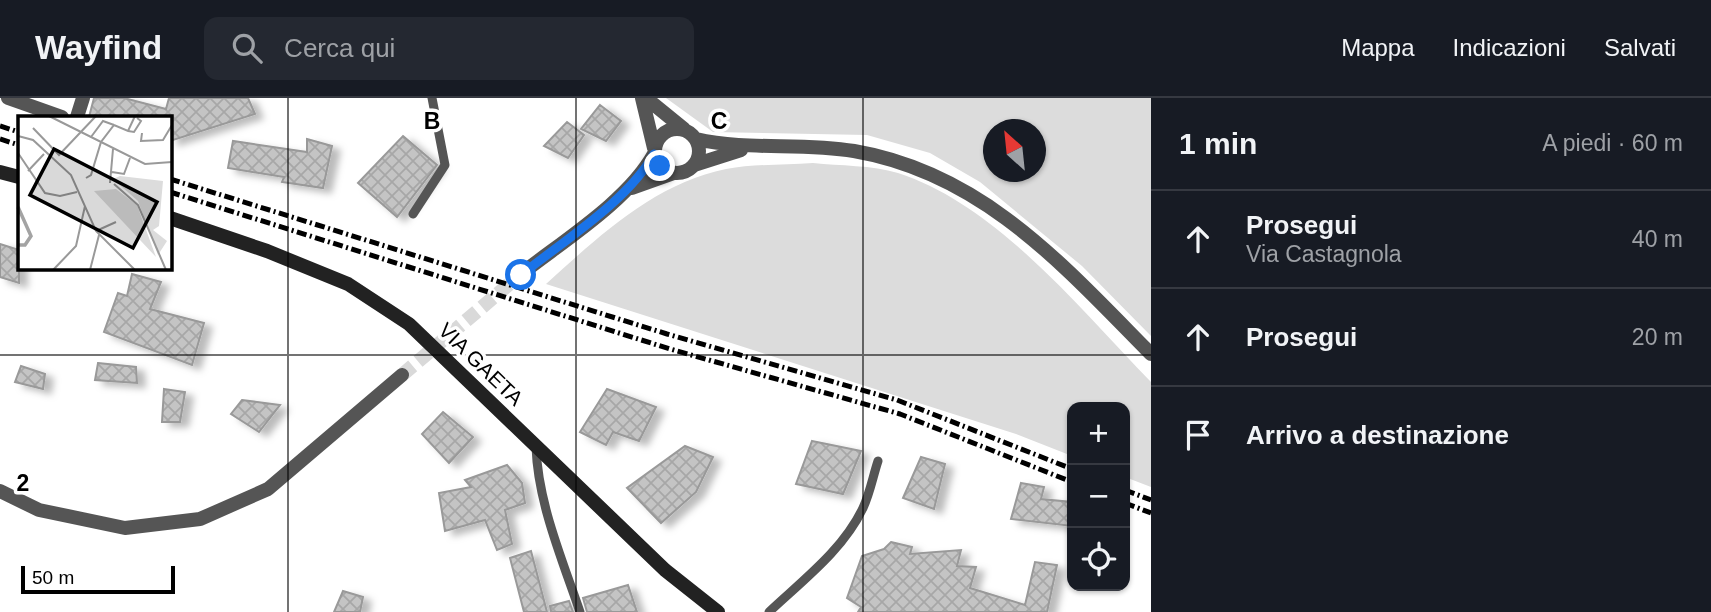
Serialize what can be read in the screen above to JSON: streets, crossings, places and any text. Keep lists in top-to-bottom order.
{
  "streets": {
    "street": ["VIA GAETA"]
  },
  "scale_bar": "50 m",
  "north": "top left",
  "page": {
    "header": "Wayfind",
    "search": "Cerca qui",
    "nav": ["Mappa", "Indicazioni", "Salvati"],
    "heading": ["1 min", "A piedi · 60 m"],
    "list": [
      ["Prosegui", "Via Castagnola", "40 m"],
      ["Prosegui", "20 m"],
      "Arrivo a destinazione"
    ],
    "map_buttons": ["+", "−"],
    "scale": "50 m"
  },
  "grid": {
    "columns": ["B", "C"],
    "rows": ["2"]
  }
}
